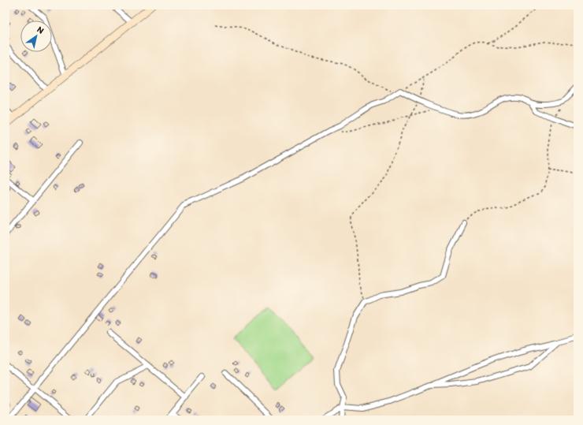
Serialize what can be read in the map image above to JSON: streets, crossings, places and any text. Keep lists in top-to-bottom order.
{
  "north": "top right"
}
